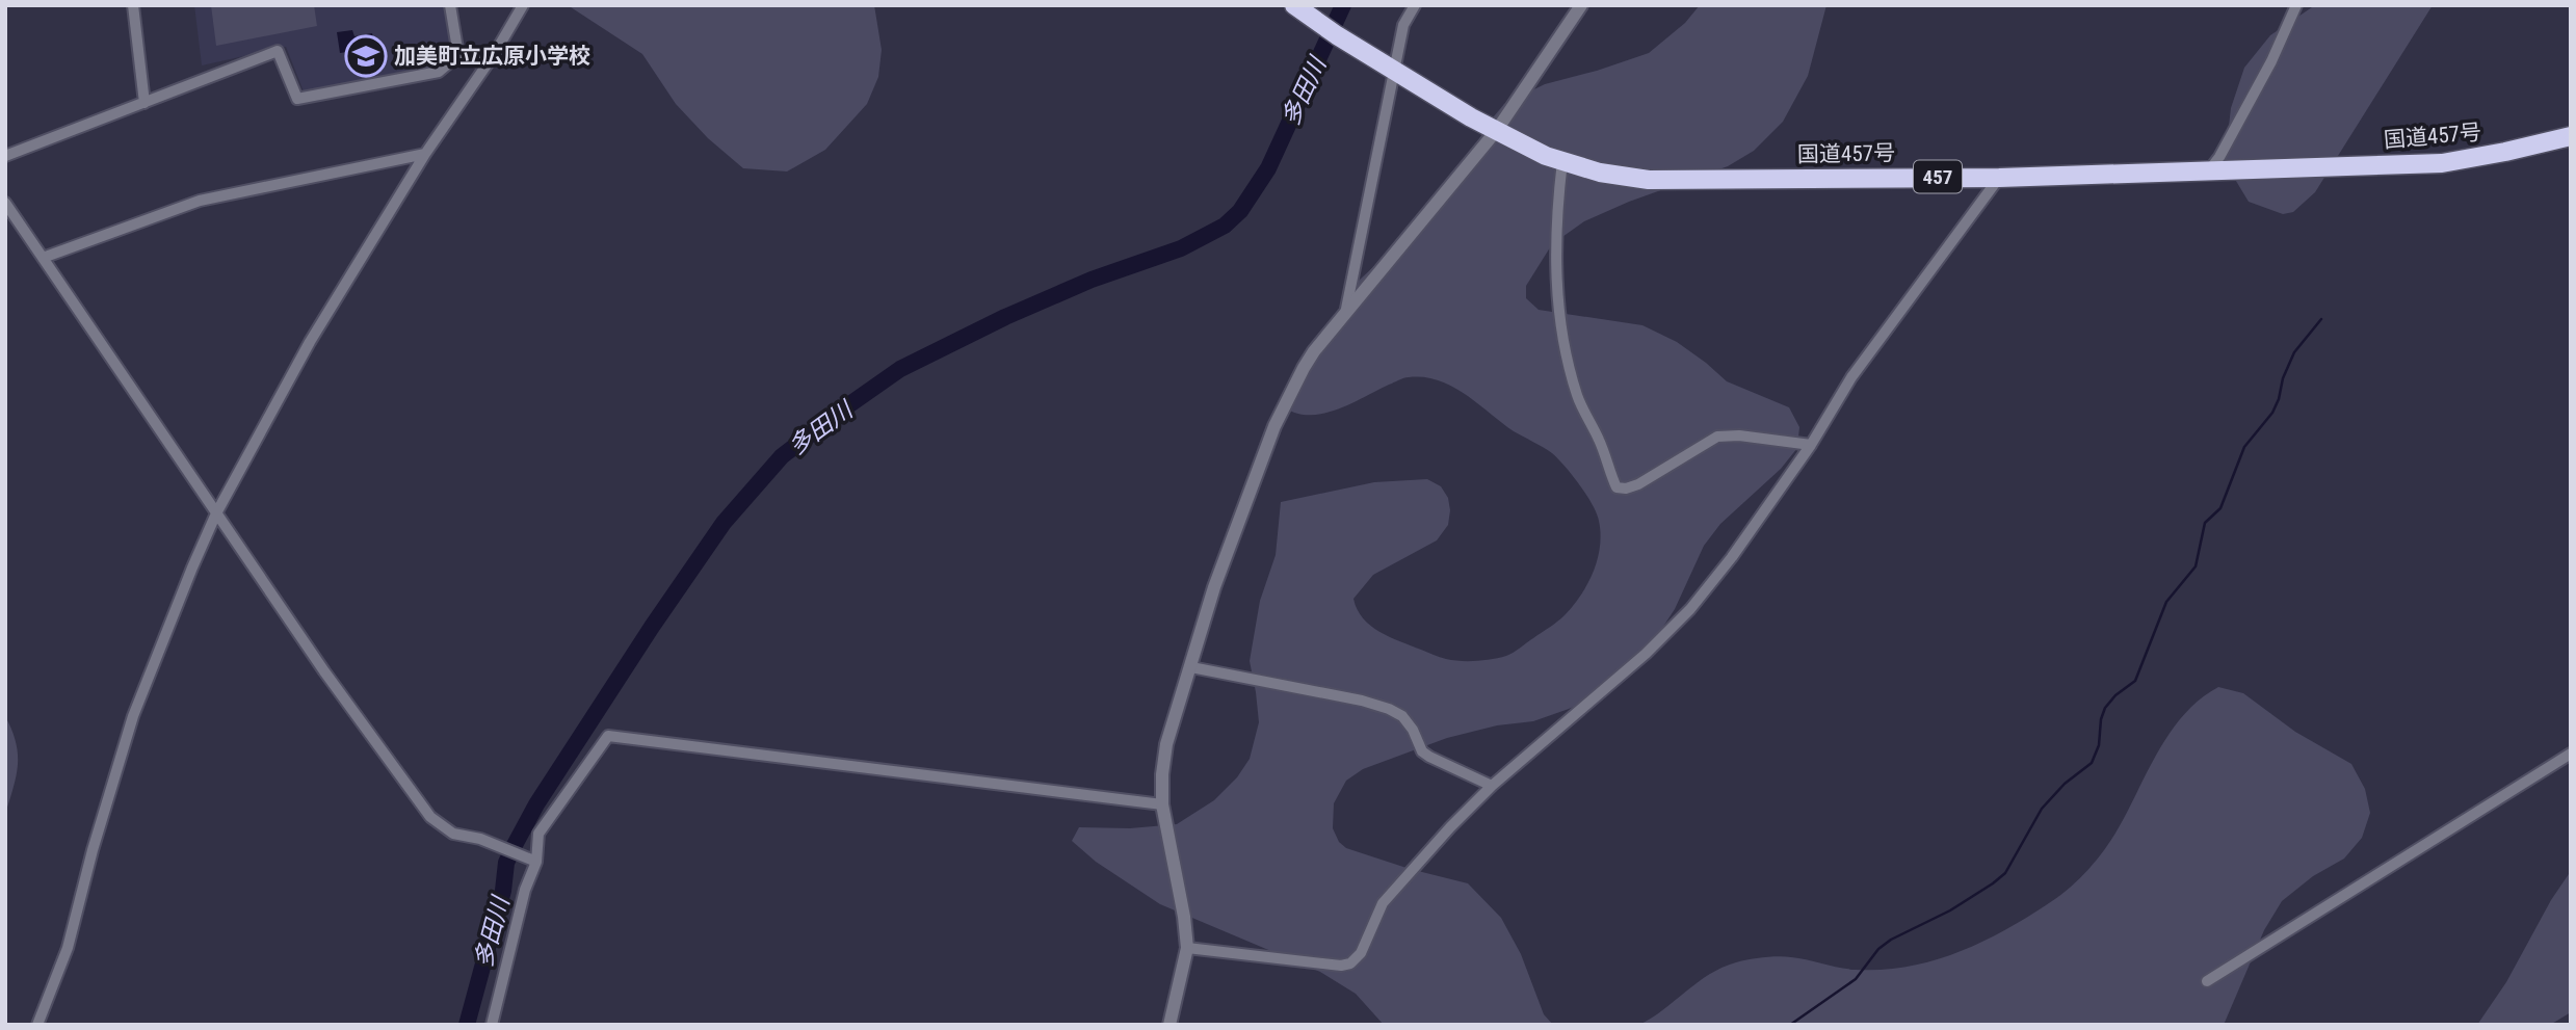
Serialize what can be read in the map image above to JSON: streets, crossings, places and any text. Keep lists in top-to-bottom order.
{
  "streets": {
    "highway": ["国道457号", "457"]
  },
  "water": ["多田川"],
  "places": {
    "school or university": ["加美町立広原小学校"]
  }
}
